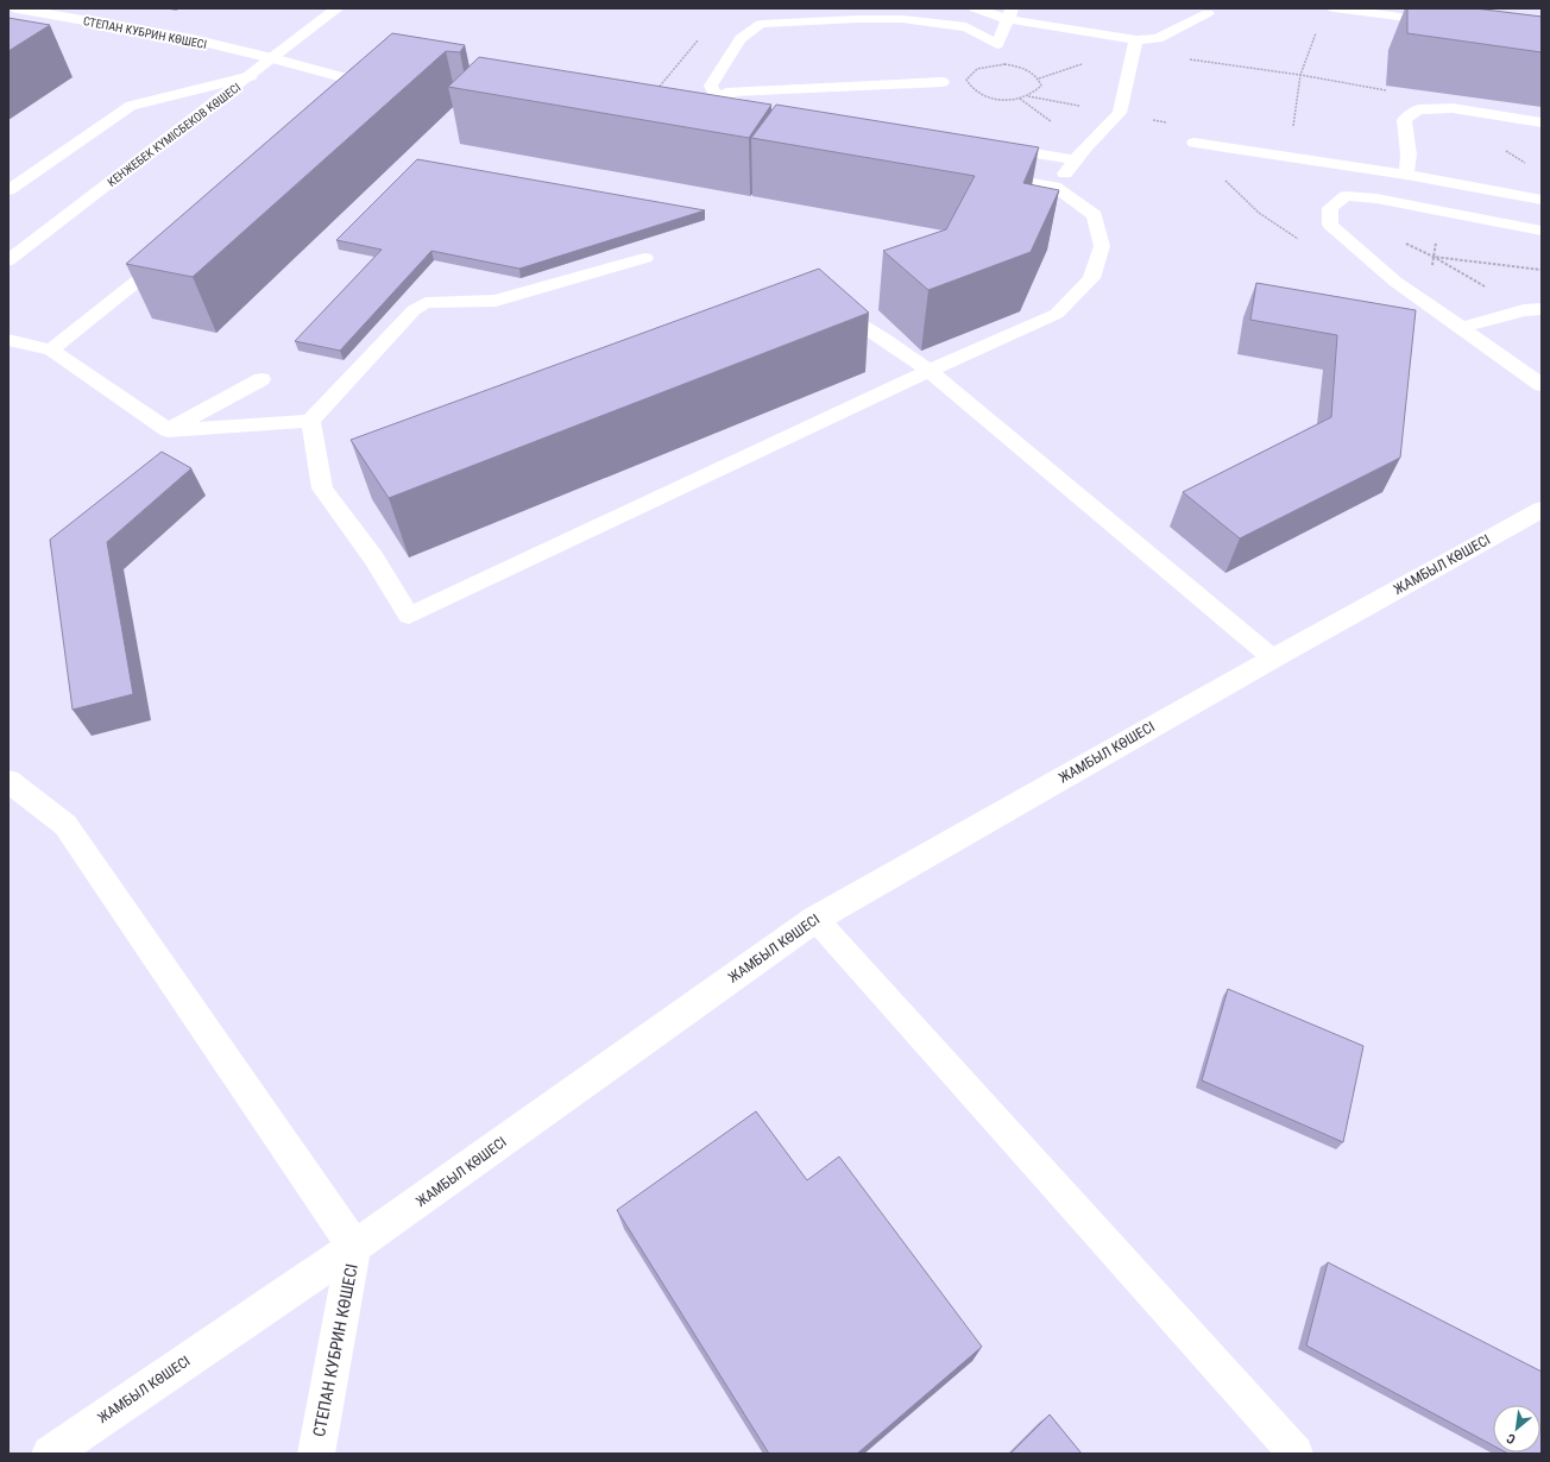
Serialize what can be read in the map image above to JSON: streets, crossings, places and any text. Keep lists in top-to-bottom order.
{
  "streets": {
    "street": ["СТЕПАН КУБРИН КӨШЕСІ", "КЕНЖЕБЕК КҮМІСБЕКОВ КӨШЕСІ", "ЖАМБЫЛ КӨШЕСІ"]
  },
  "crossings": [
    ["СТЕПАН КУБРИН КӨШЕСІ", "КЕНЖЕБЕК КҮМІСБЕКОВ КӨШЕСІ"],
    ["СТЕПАН КУБРИН КӨШЕСІ", "ЖАМБЫЛ КӨШЕСІ"]
  ],
  "north": "bottom left"
}
